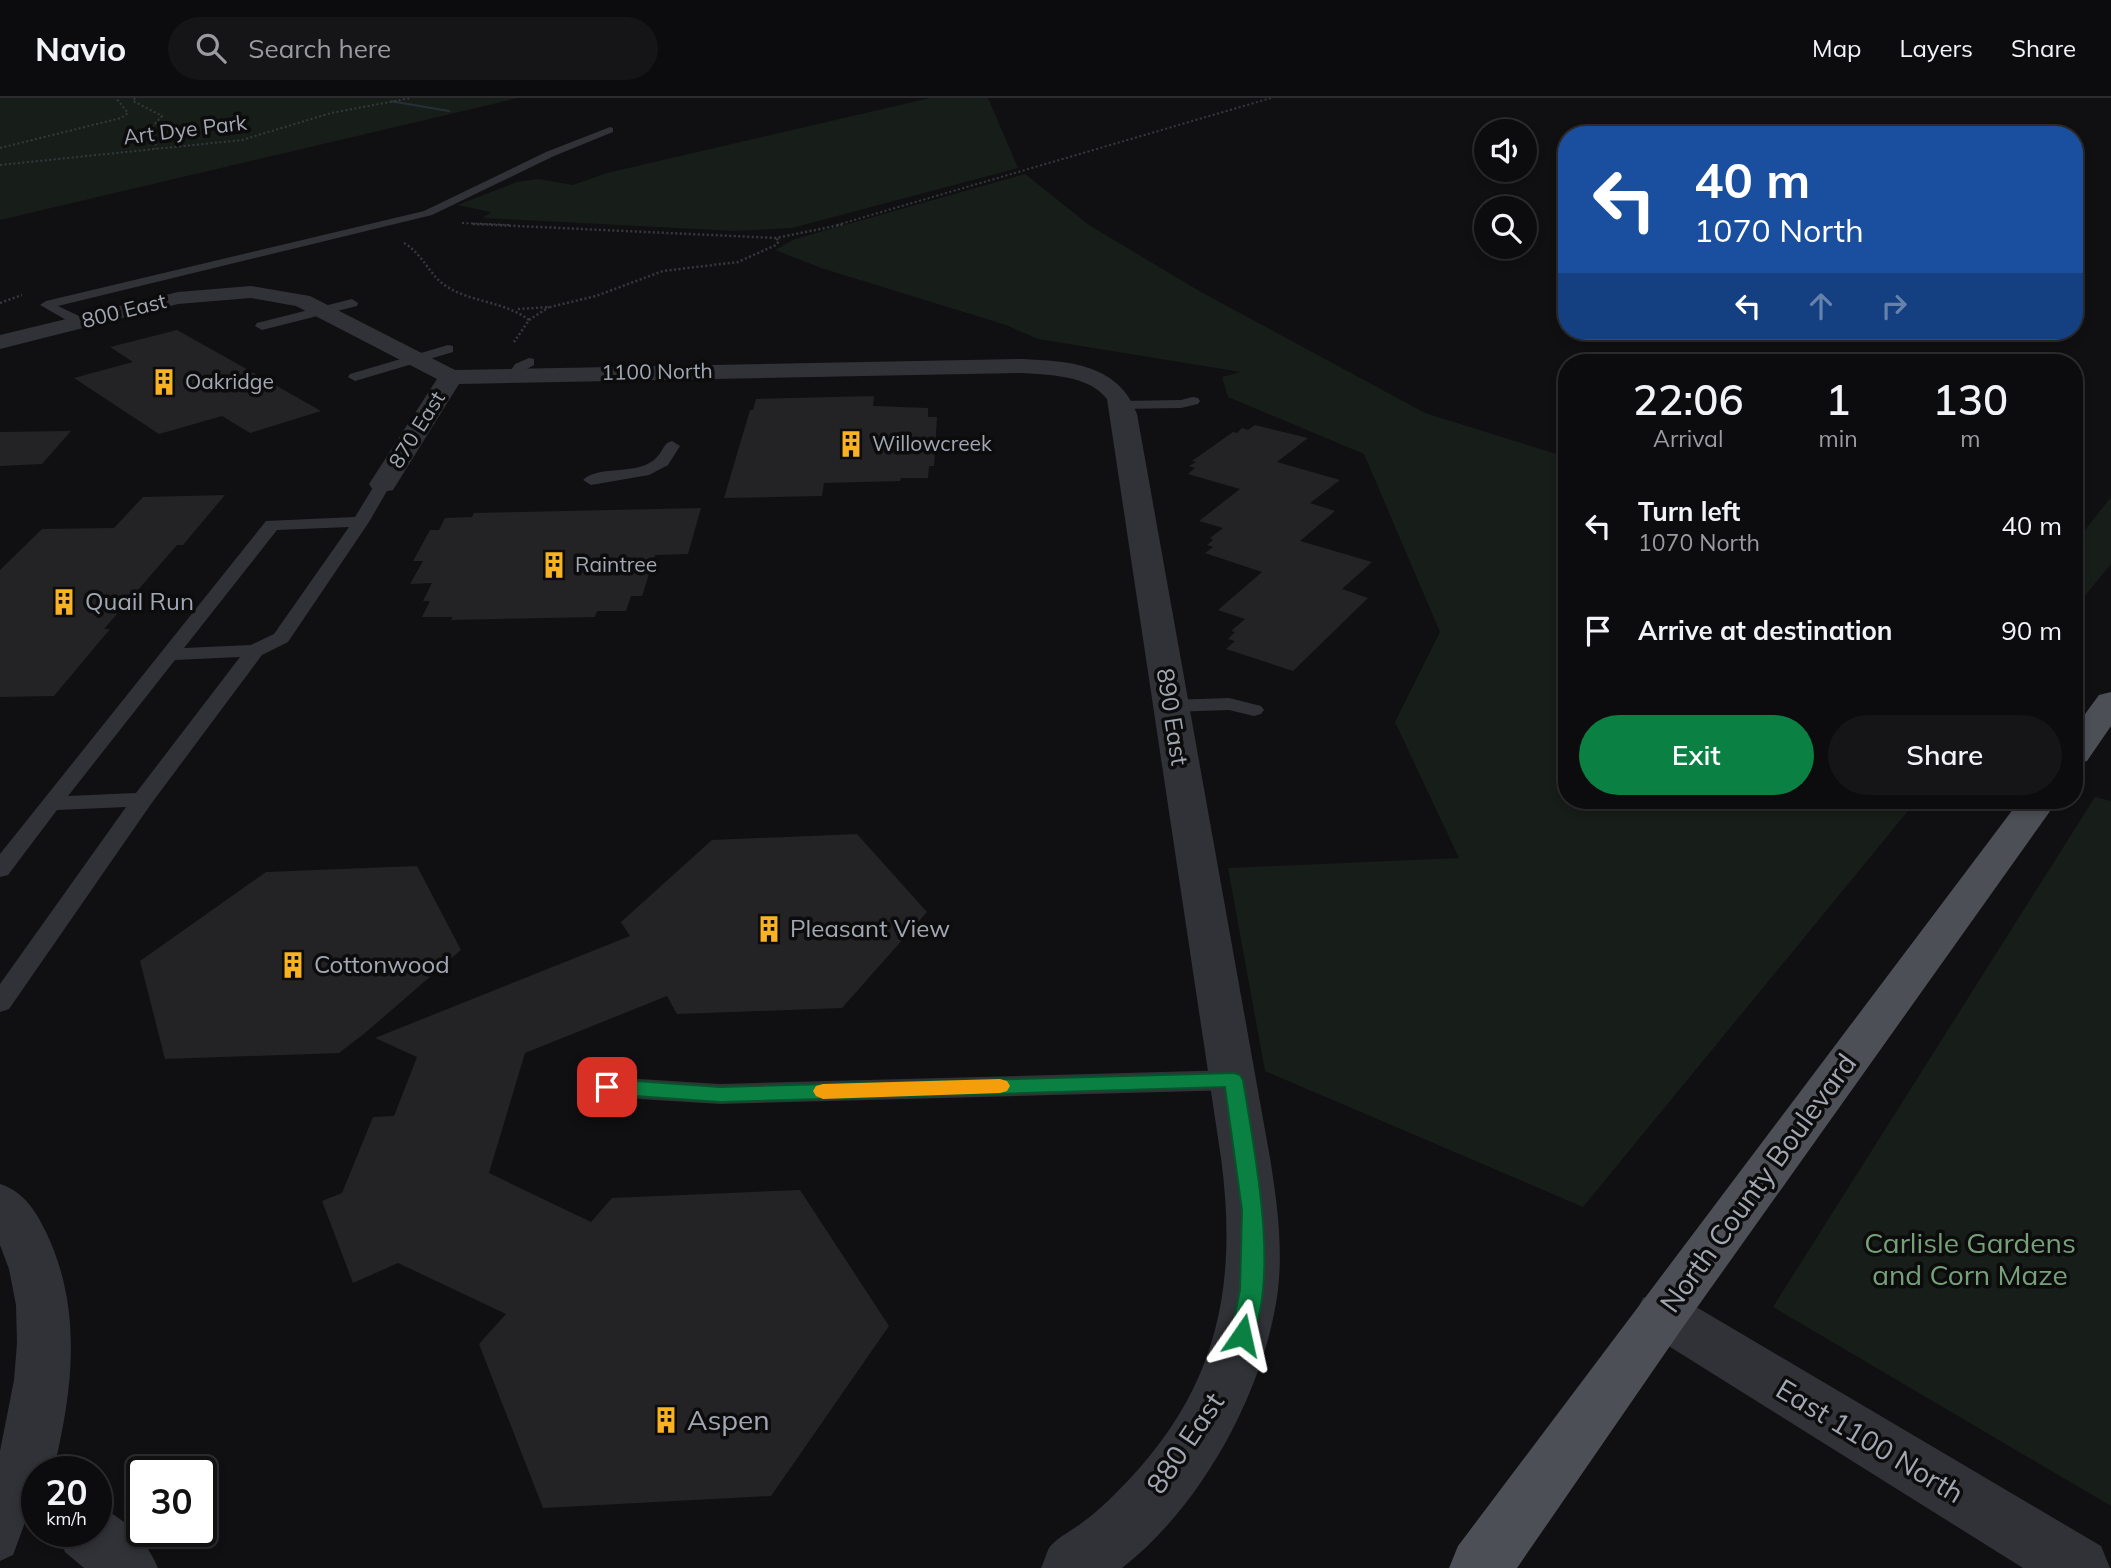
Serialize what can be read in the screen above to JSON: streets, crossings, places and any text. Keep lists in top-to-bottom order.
{
  "streets": {
    "main road": ["North County Boulevard"],
    "street": [
      "800 East",
      "1100 North",
      "870 East",
      "890 East",
      "East 1100 North",
      "880 East"
    ],
    "path": ["Art Dye Park"]
  },
  "crossings": [
    ["800 East", "1100 North"],
    ["1100 North", "870 East"],
    ["1100 North", "890 East"],
    ["890 East", "880 East"],
    ["North County Boulevard", "East 1100 North"]
  ],
  "parks": ["Carlisle Gardens and Corn Maze"],
  "places": {
    "building": [
      "Oakridge",
      "Willowcreek",
      "Raintree",
      "Quail Run",
      "Pleasant View",
      "Cottonwood",
      "Aspen"
    ]
  },
  "page": {
    "header": "Navio",
    "search": "Search here",
    "nav": ["Map", "Layers", "Share"],
    "turn": ["40 m", "1070 North"],
    "eta": [
      "22:06",
      "Arrival",
      "1",
      "min",
      "130",
      "m"
    ],
    "list": [
      {
        "name": "Turn left",
        "note": "1070 North",
        "value": "40 m"
      },
      {
        "name": "Arrive at destination",
        "value": "90 m"
      }
    ],
    "buttons": ["Exit", "Share"],
    "speed": "20 km/h",
    "limit": "30"
  }
}
